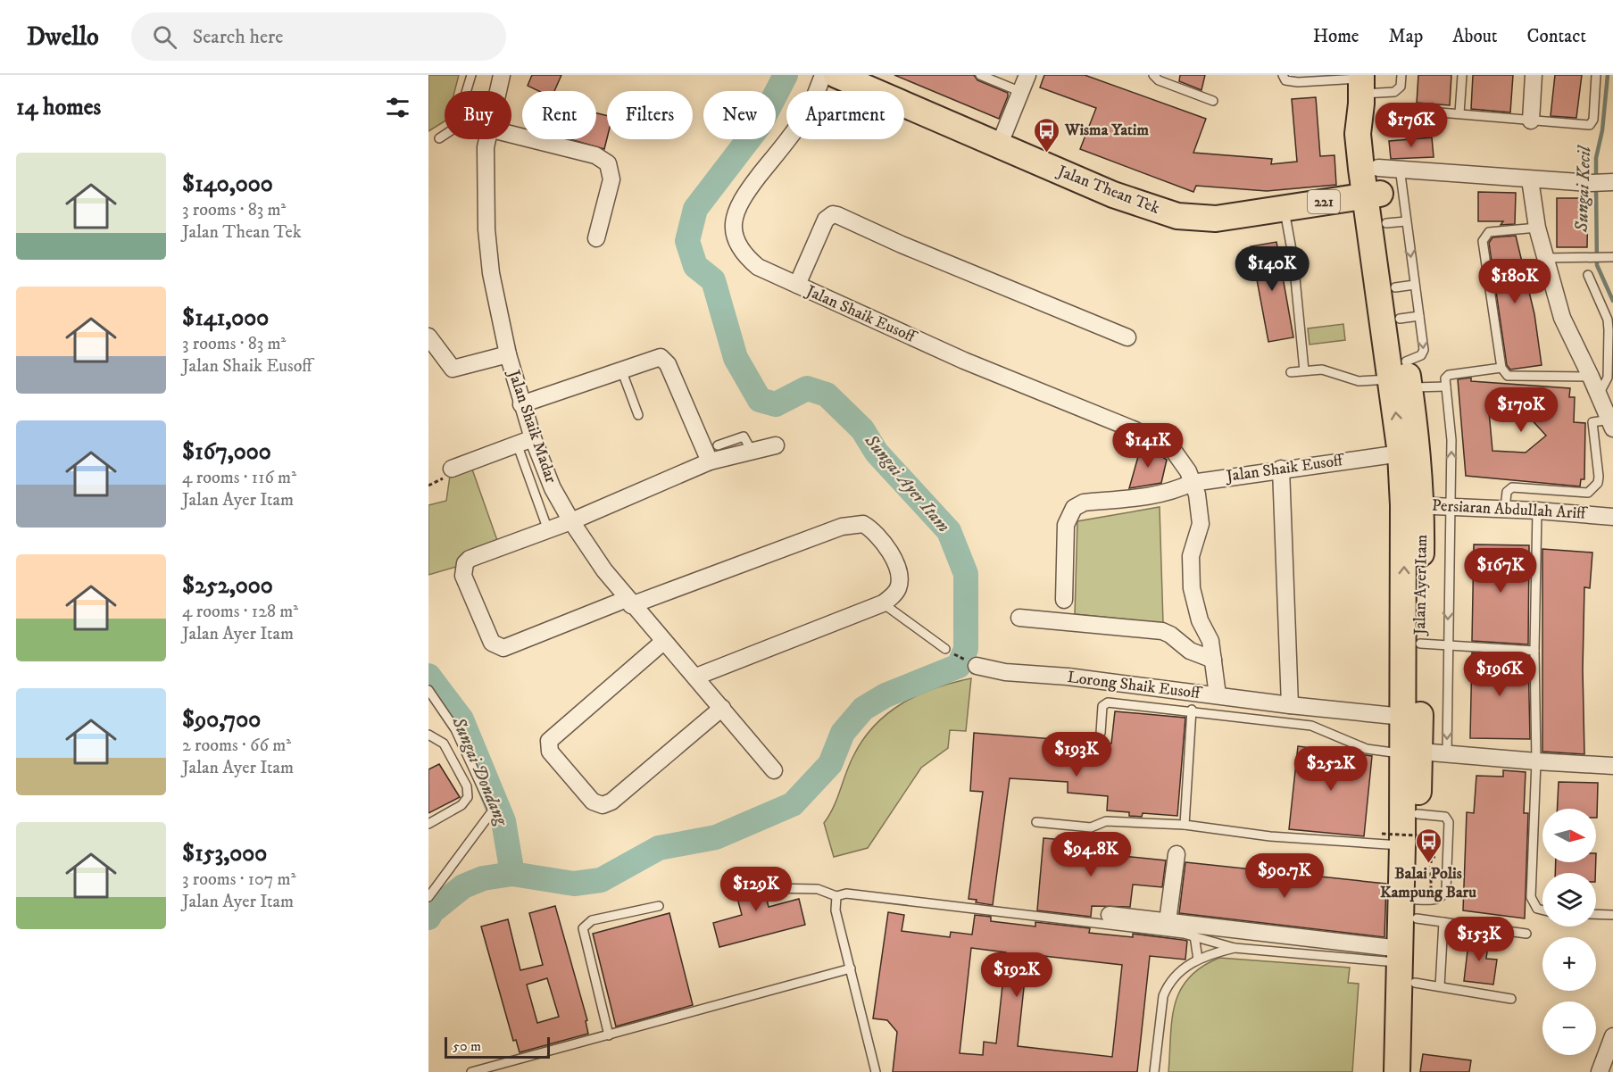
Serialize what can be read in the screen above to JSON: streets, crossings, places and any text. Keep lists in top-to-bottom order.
{
  "streets": {
    "main road": ["Jalan Thean Tek", "221", "Jalan Ayer Itam"],
    "street": [
      "Jalan Shaik Eusoff",
      "Jalan Shaik Madar",
      "Persiaran Abdullah Ariff",
      "Lorong Shaik Eusoff"
    ]
  },
  "crossings": [
    ["Jalan Thean Tek", "Jalan Ayer Itam"],
    ["Jalan Shaik Eusoff", "Jalan Ayer Itam"],
    ["Persiaran Abdullah Ariff", "Jalan Ayer Itam"],
    ["Jalan Ayer Itam", "Lorong Shaik Eusoff"]
  ],
  "water": ["Sungai Kecil", "Sungai Ayer Itam", "Sungai Dondang"],
  "places": {
    "bus stop": ["Wisma Yatim", "Balai Polis Kampung Baru"]
  },
  "scale_bar": "50 m",
  "north": "right",
  "page": {
    "header": "Dwello",
    "search": "Search here",
    "nav": [
      "Home",
      "Map",
      "About",
      "Contact"
    ],
    "heading": "14 homes",
    "chip": [
      "Buy",
      "Rent",
      "Filters",
      "New",
      "Apartment"
    ],
    "price": [
      "$176K",
      "$140K",
      "$180K",
      "$170K",
      "$141K",
      "$167K",
      "$196K",
      "$193K",
      "$252K",
      "$94.8K",
      "$90.7K",
      "$129K",
      "$153K",
      "$192K"
    ],
    "list": [
      {
        "name": "$140,000",
        "note": "3 rooms · 83 m² · Jalan Thean Tek"
      },
      {
        "name": "$141,000",
        "note": "3 rooms · 83 m² · Jalan Shaik Eusoff"
      },
      {
        "name": "$167,000",
        "note": "4 rooms · 116 m² · Jalan Ayer Itam"
      },
      {
        "name": "$252,000",
        "note": "4 rooms · 128 m² · Jalan Ayer Itam"
      },
      {
        "name": "$90,700",
        "note": "2 rooms · 66 m² · Jalan Ayer Itam"
      },
      {
        "name": "$153,000",
        "note": "3 rooms · 107 m² · Jalan Ayer Itam"
      }
    ],
    "map_buttons": ["+", "−"],
    "scale": "50 m"
  }
}
